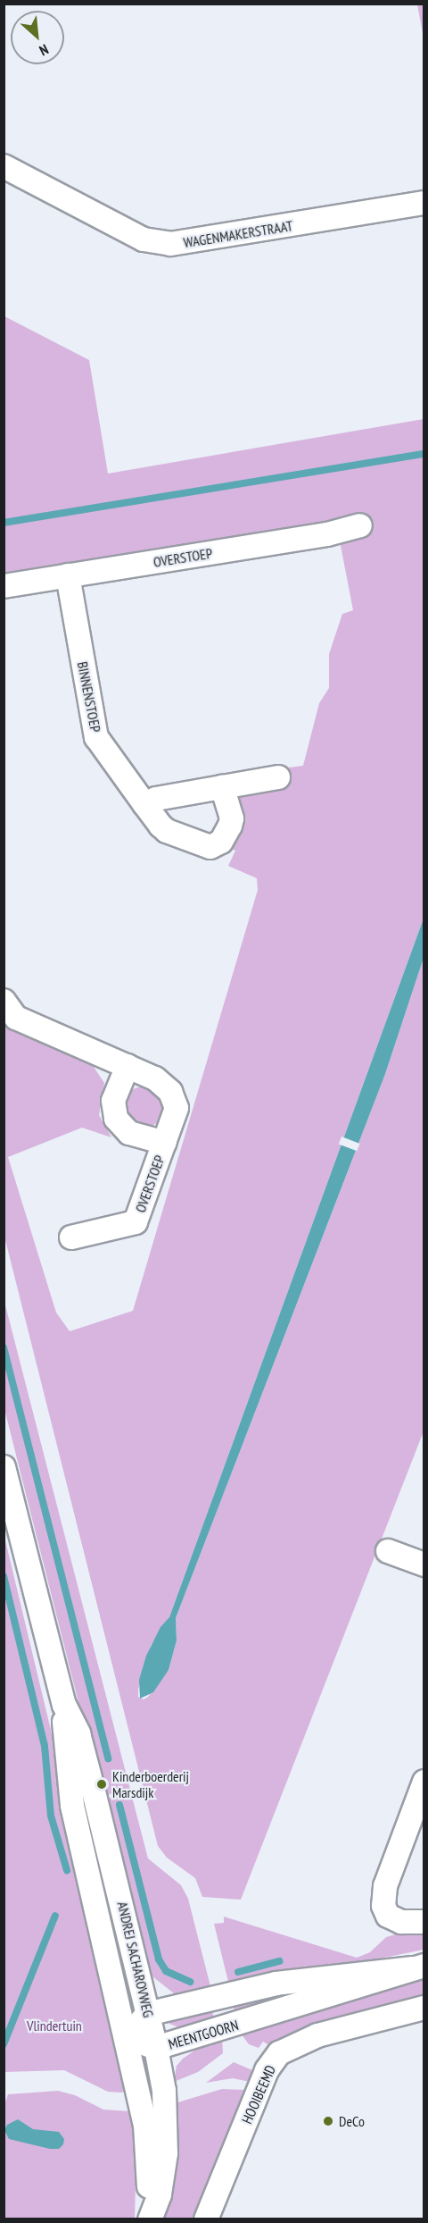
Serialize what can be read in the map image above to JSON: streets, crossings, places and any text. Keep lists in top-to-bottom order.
{
  "streets": {
    "street": [
      "WAGENMAKERSTRAAT",
      "OVERSTOEP",
      "BINNENSTOEP",
      "ANDREJ SACHAROVWEG",
      "MEENTGOORN",
      "HOOIBEEMD"
    ]
  },
  "crossings": [
    ["OVERSTOEP", "BINNENSTOEP"],
    ["ANDREJ SACHAROVWEG", "MEENTGOORN"]
  ],
  "parks": ["Vlindertuin"],
  "places": ["Kinderboerderij Marsdijk", "DeCo"],
  "north": "bottom right"
}
